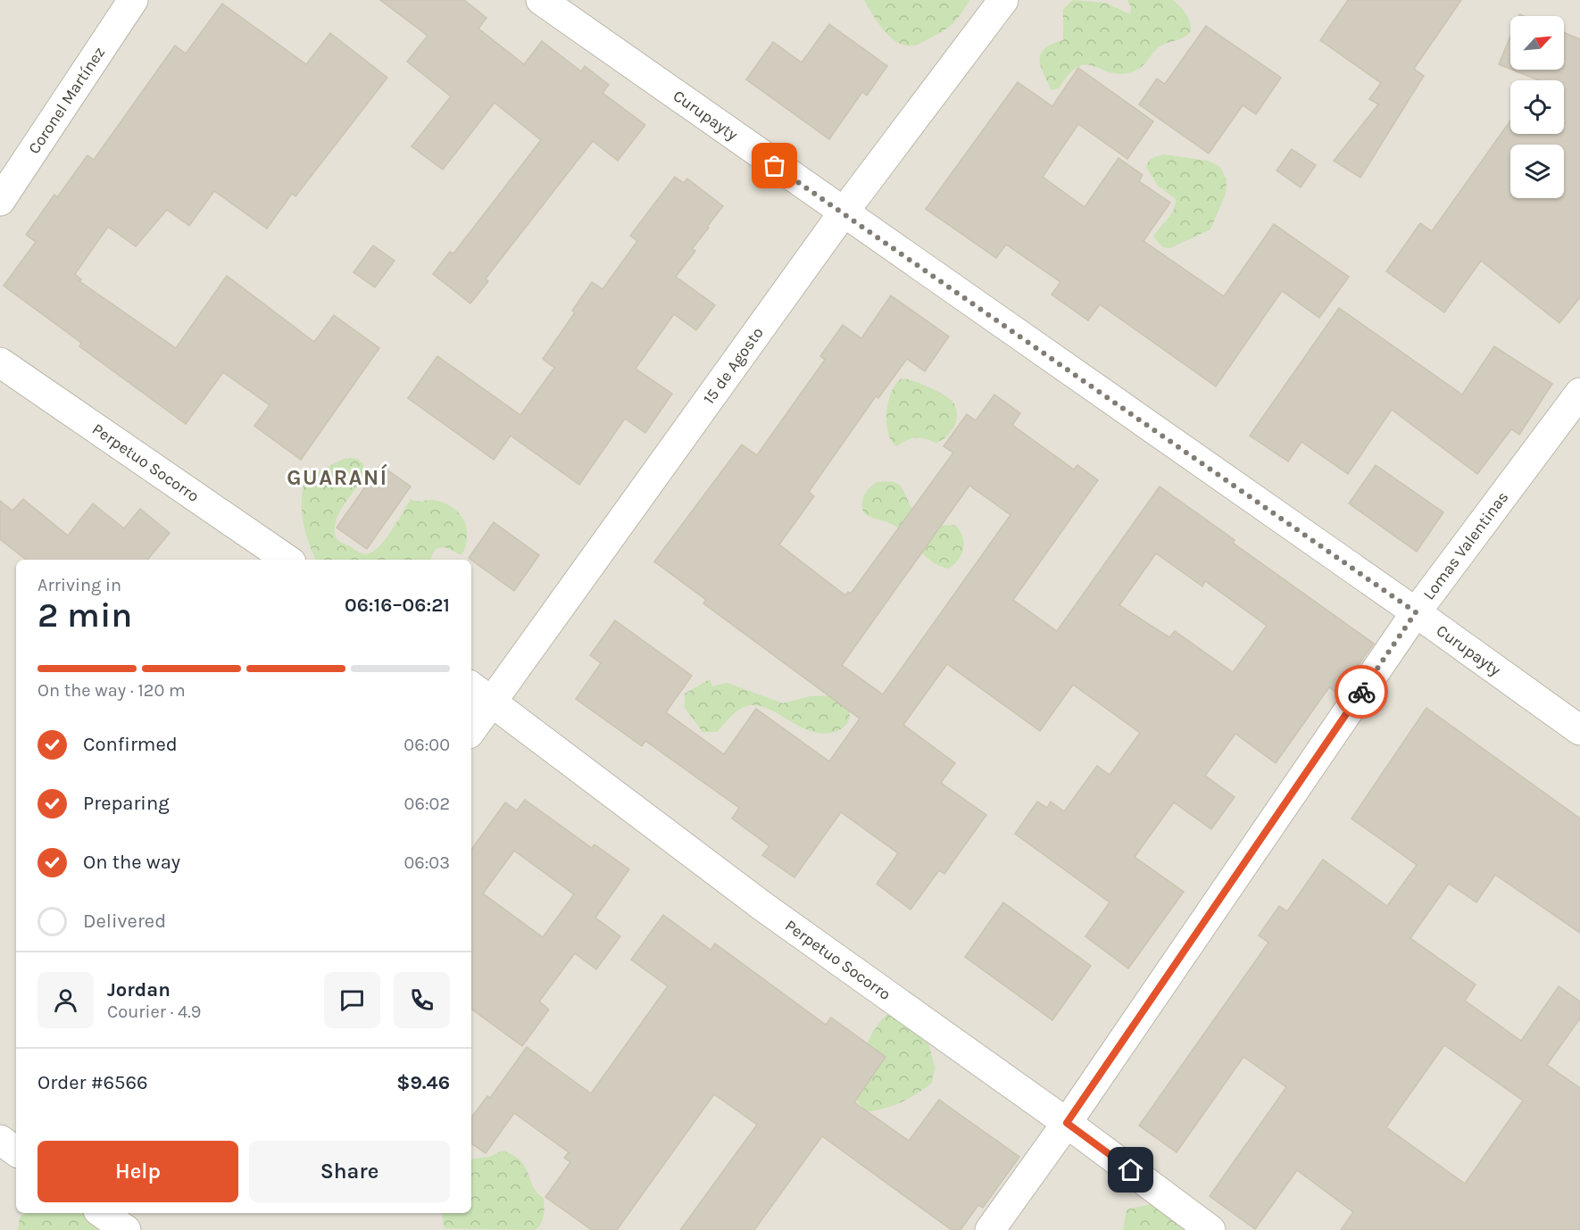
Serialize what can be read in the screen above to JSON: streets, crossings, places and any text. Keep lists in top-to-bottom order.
{
  "streets": {
    "street": [
      "Coronel Martínez",
      "Curupayty",
      "15 de Agosto",
      "Perpetuo Socorro",
      "Lomas Valentinas"
    ]
  },
  "crossings": [
    ["Curupayty", "15 de Agosto"],
    ["Curupayty", "Lomas Valentinas"],
    ["15 de Agosto", "Perpetuo Socorro"],
    ["Perpetuo Socorro", "Lomas Valentinas"]
  ],
  "districts": ["GUARANÍ"],
  "north": "top right",
  "page": {
    "heading": ["2 min", "Arriving in", "06:16–06:21"],
    "panel": [
      "Jordan",
      "Courier · 4.9",
      "Order #6566",
      "$9.46"
    ],
    "bar": "On the way · 120 m",
    "list": [
      ["Confirmed", "06:00"],
      ["Preparing", "06:02"],
      ["On the way", "06:03"],
      "Delivered"
    ],
    "buttons": ["Help", "Share"]
  }
}
